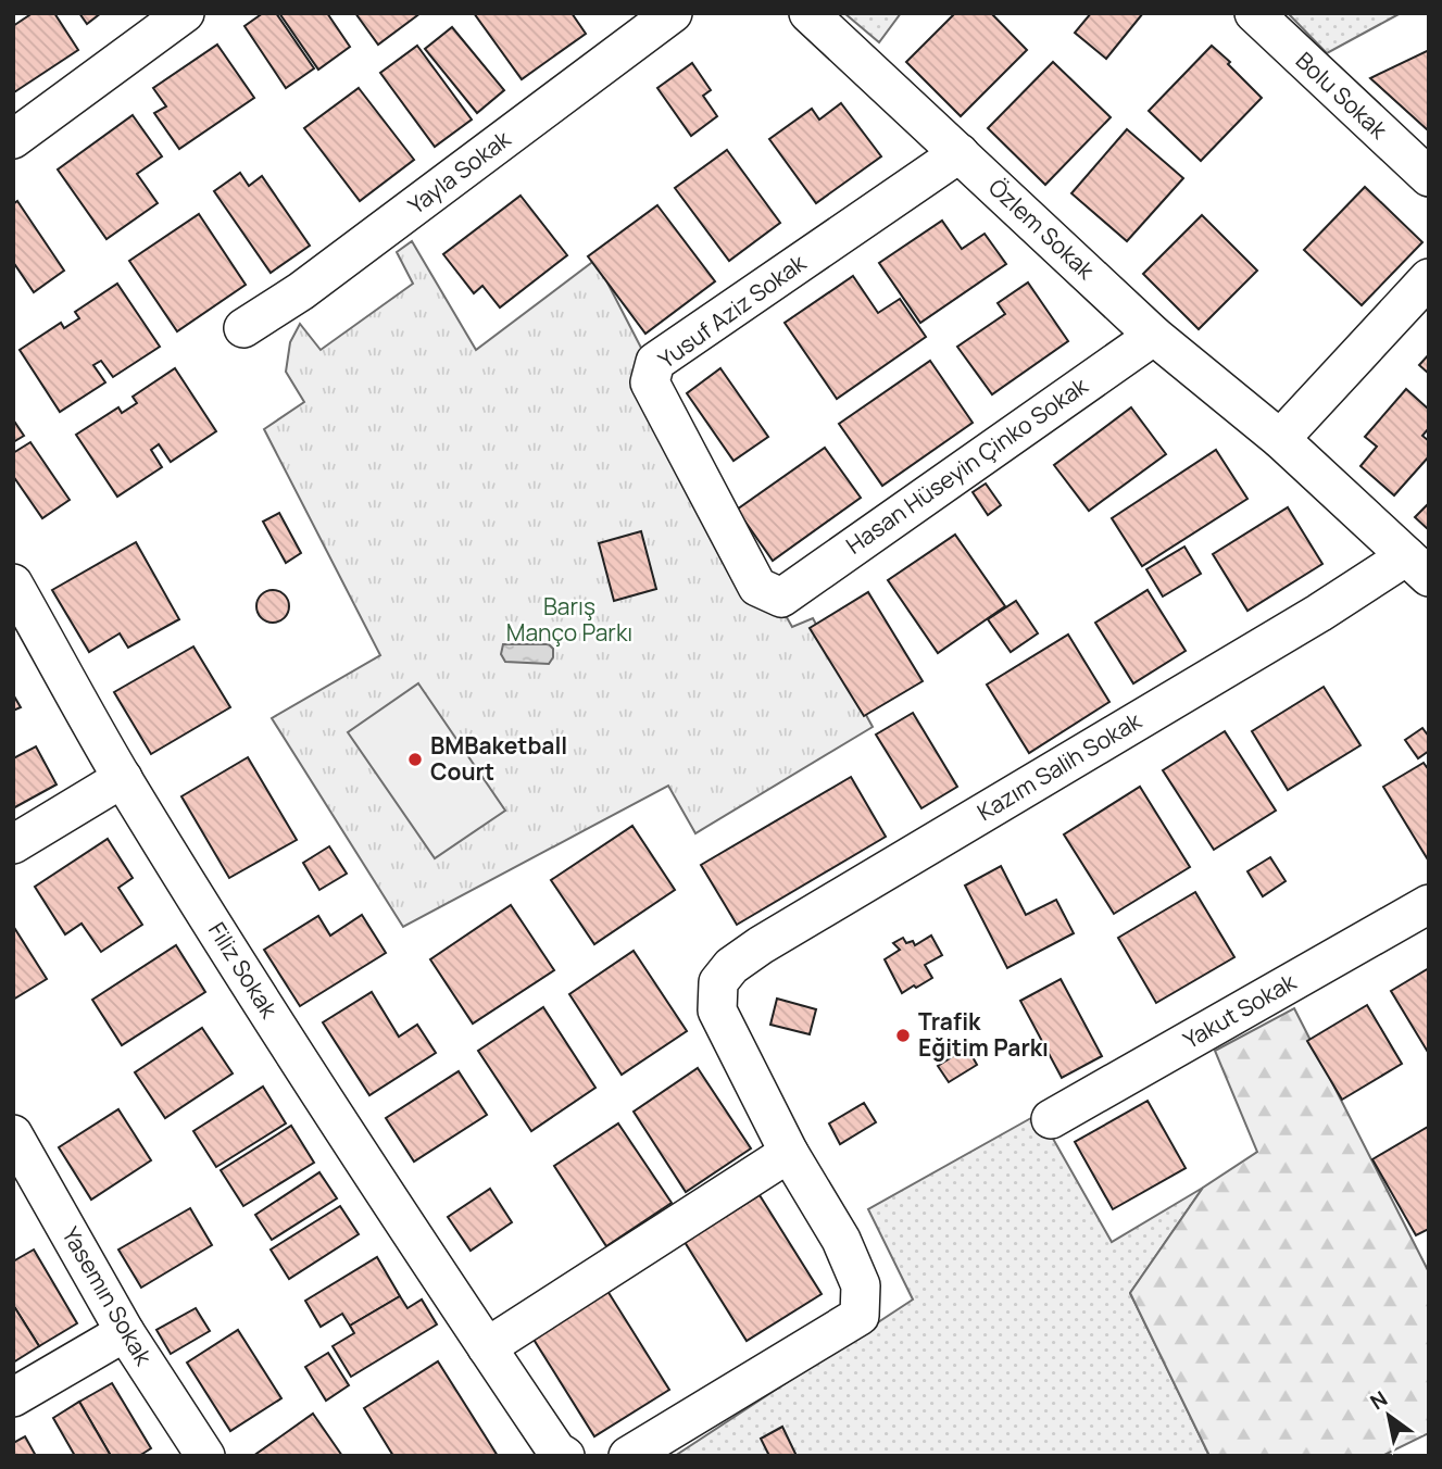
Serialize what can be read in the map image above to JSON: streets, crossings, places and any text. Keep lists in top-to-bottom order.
{
  "streets": {
    "street": [
      "Bolu Sokak",
      "Yayla Sokak",
      "Özlem Sokak",
      "Yusuf Aziz Sokak",
      "Hasan Hüseyin Çinko Sokak",
      "Kazım Salih Sokak",
      "Filiz Sokak",
      "Yakut Sokak",
      "Yasemın Sokak"
    ]
  },
  "crossings": [
    ["Özlem Sokak", "Yusuf Aziz Sokak"],
    ["Özlem Sokak", "Hasan Hüseyin Çinko Sokak"],
    ["Özlem Sokak", "Kazım Salih Sokak"],
    ["Yusuf Aziz Sokak", "Hasan Hüseyin Çinko Sokak"]
  ],
  "parks": ["Barış Manço Parkı"],
  "places": ["BMBaketball Court", "Trafik Eğitim Parkı"],
  "north": "top left"
}
